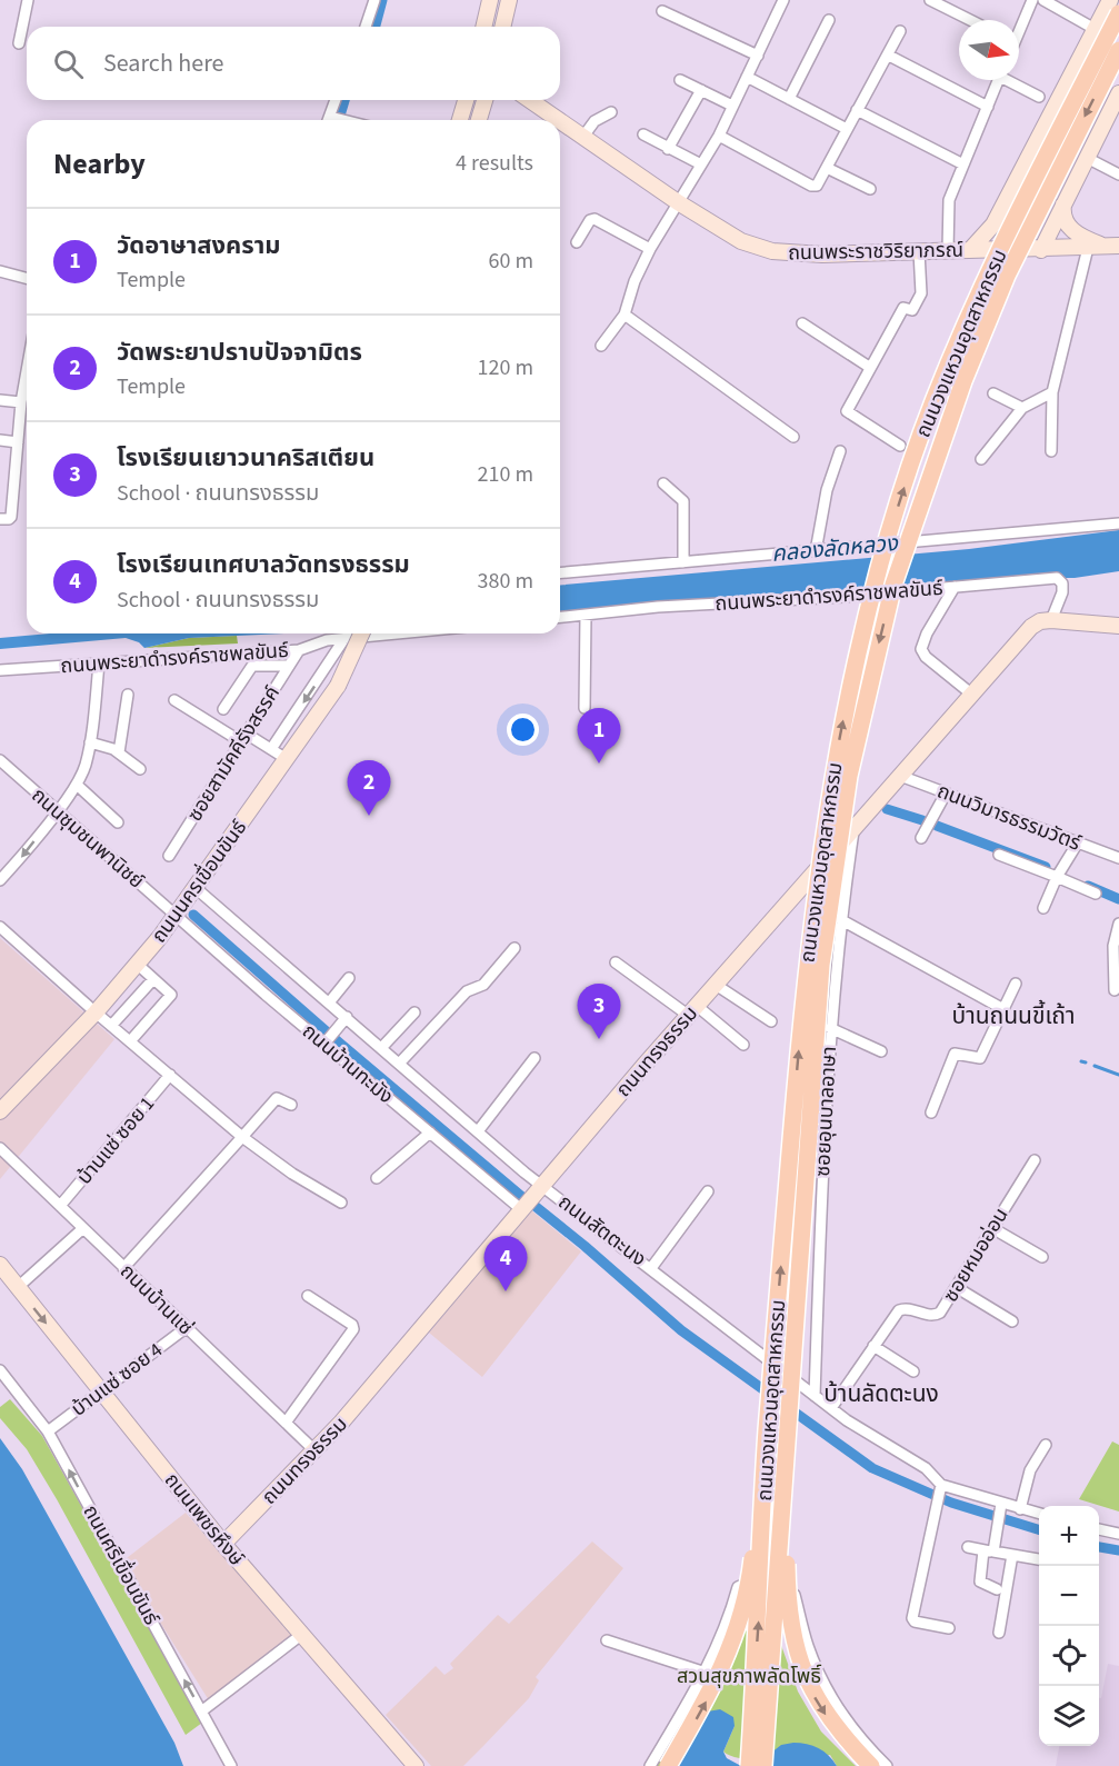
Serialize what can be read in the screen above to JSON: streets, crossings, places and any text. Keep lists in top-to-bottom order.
{
  "streets": {
    "main road": [
      "ถนนพระราชวิริยาภรณ์",
      "ถนนวงแหวนอุตสาหกรรม",
      "ถนนนครเขื่อนขันธ์",
      "ถนนทรงธรรม",
      "ถนนเพชรหึงษ์"
    ],
    "street": [
      "ถนนพระยาดำรงค์ราชพลขันธ์",
      "ซอยสามัคคีรังสรรค์",
      "ถนนวิมารธรรมวัตร์",
      "ถนนชุมชนพานิชย์",
      "ถนนบ้านทะมัง",
      "ซอยอุนบาลอาษา",
      "บ้านแซ่ ซอย 1",
      "ถนนสัตตะนง",
      "ซอยหมออ่อน",
      "ถนนบ้านแซ่",
      "บ้านแซ่ ซอย 4",
      "ถนนศรีเขื่อนขันธ์"
    ]
  },
  "crossings": [
    ["ถนนพระราชวิริยาภรณ์", "ถนนวงแหวนอุตสาหกรรม"],
    ["ถนนพระยาดำรงค์ราชพลขันธ์", "ซอยสามัคคีรังสรรค์"],
    ["ถนนพระยาดำรงค์ราชพลขันธ์", "ถนนทรงธรรม"],
    ["ถนนวิมารธรรมวัตร์", "ถนนทรงธรรม"],
    ["ถนนชุมชนพานิชย์", "ถนนนครเขื่อนขันธ์"],
    ["ถนนชุมชนพานิชย์", "ถนนบ้านทะมัง"],
    ["ถนนนครเขื่อนขันธ์", "ถนนบ้านทะมัง"],
    ["ถนนนครเขื่อนขันธ์", "ถนนสัตตะนง"],
    ["ถนนทรงธรรม", "ถนนบ้านทะมัง"],
    ["ถนนทรงธรรม", "ซอยอุนบาลอาษา"],
    ["ถนนทรงธรรม", "ถนนสัตตะนง"],
    ["ถนนทรงธรรม", "ถนนบ้านแซ่"],
    ["ถนนทรงธรรม", "ถนนเพชรหึงษ์"],
    ["ซอยอุนบาลอาษา", "ถนนสัตตะนง"],
    ["บ้านแซ่ ซอย 1", "ถนนบ้านแซ่"],
    ["ถนนสัตตะนง", "ซอยหมออ่อน"],
    ["ถนนบ้านแซ่", "บ้านแซ่ ซอย 4"],
    ["บ้านแซ่ ซอย 4", "ถนนเพชรหึงษ์"],
    ["บ้านแซ่ ซอย 4", "ถนนศรีเขื่อนขันธ์"]
  ],
  "one_way": ["ถนนศรีเขื่อนขันธ์"],
  "districts": ["บ้านถนนขี้เถ้า", "บ้านลัดตะนง"],
  "water": ["คลองลัดหลวง"],
  "parks": ["สวนสุขภาพลัดโพธิ์"],
  "north": "right",
  "page": {
    "search": "Search here",
    "heading": ["Nearby", "4 results"],
    "list": [
      {
        "mark": "1",
        "name": "วัดอาษาสงคราม",
        "note": "Temple",
        "value": "60 m"
      },
      {
        "mark": "2",
        "name": "วัดพระยาปราบปัจจามิตร",
        "note": "Temple",
        "value": "120 m"
      },
      {
        "mark": "3",
        "name": "โรงเรียนเยาวนาคริสเตียน",
        "note": "School · ถนนทรงธรรม",
        "value": "210 m"
      },
      {
        "mark": "4",
        "name": "โรงเรียนเทศบาลวัดทรงธรรม",
        "note": "School · ถนนทรงธรรม",
        "value": "380 m"
      }
    ],
    "pins": [
      "1",
      "2",
      "3",
      "4"
    ],
    "map_buttons": ["+", "−"]
  }
}
